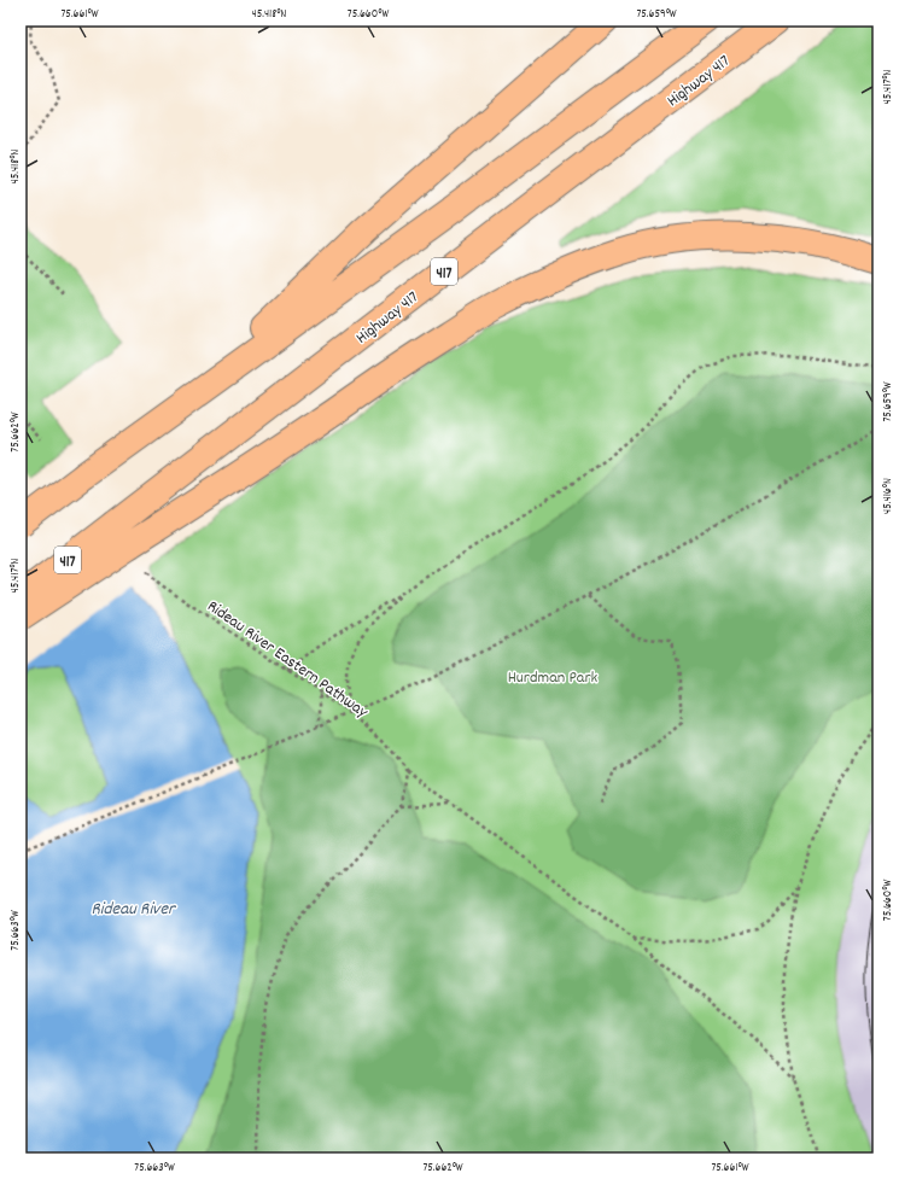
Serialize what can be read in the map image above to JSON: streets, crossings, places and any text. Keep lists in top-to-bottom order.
{
  "streets": {
    "highway": ["Highway 417", "417"],
    "path": ["Rideau River Eastern Pathway"]
  },
  "water": ["Rideau River"],
  "parks": ["Hurdman Park"],
  "coordinates": [
    "75.661°W",
    "45.418°N",
    "75.660°W",
    "75.659°W",
    "45.417°N",
    "75.662°W",
    "45.416°N",
    "75.663°W"
  ]
}
